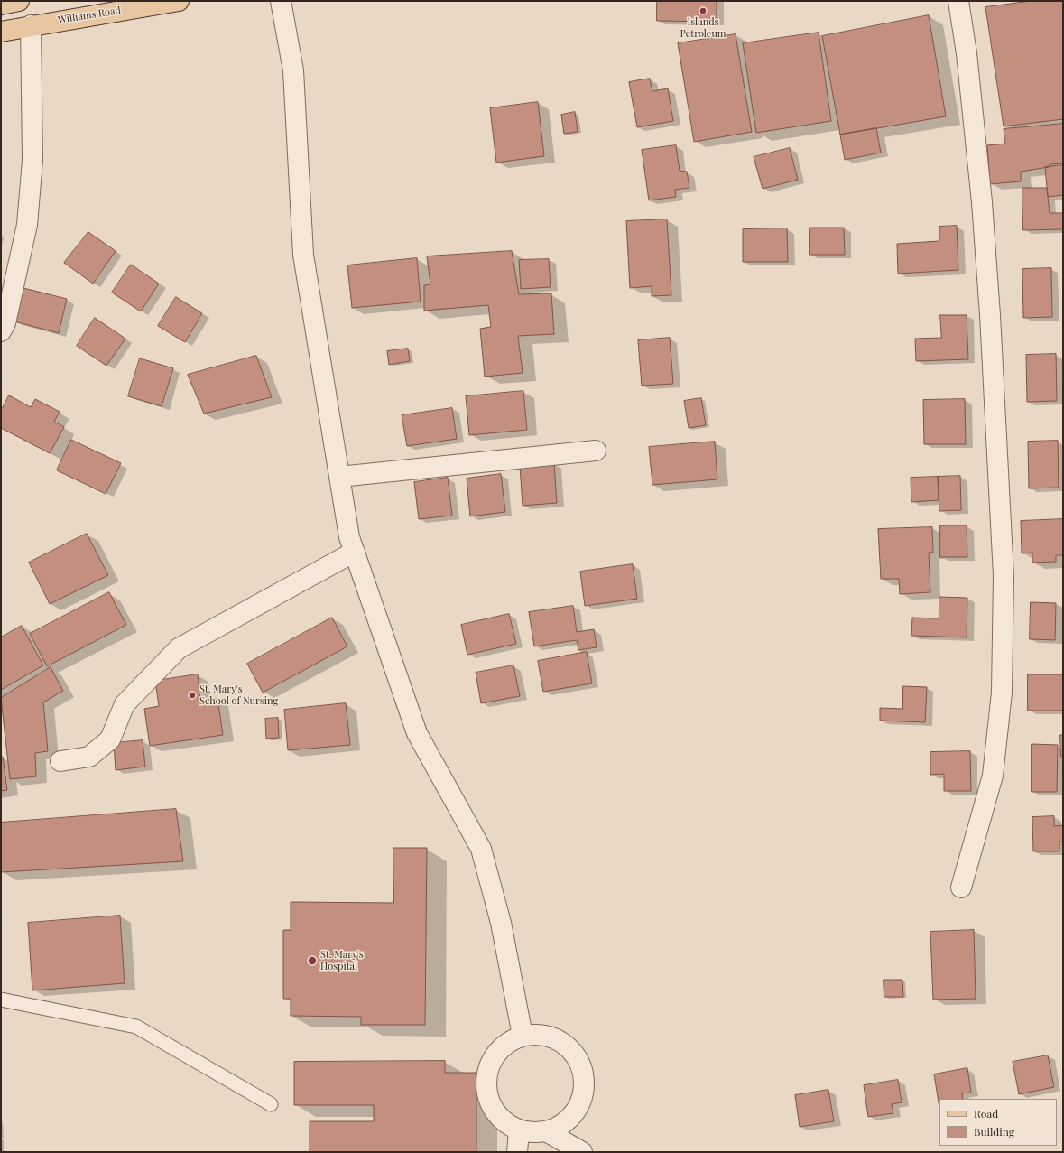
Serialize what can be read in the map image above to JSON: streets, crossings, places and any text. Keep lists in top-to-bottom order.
{
  "streets": {
    "main road": ["Williams Road"]
  },
  "places": ["Islands Petroleum", "St. Mary's School of Nursing", "St. Mary's Hospital"],
  "legend": ["Road", "Building"]
}
